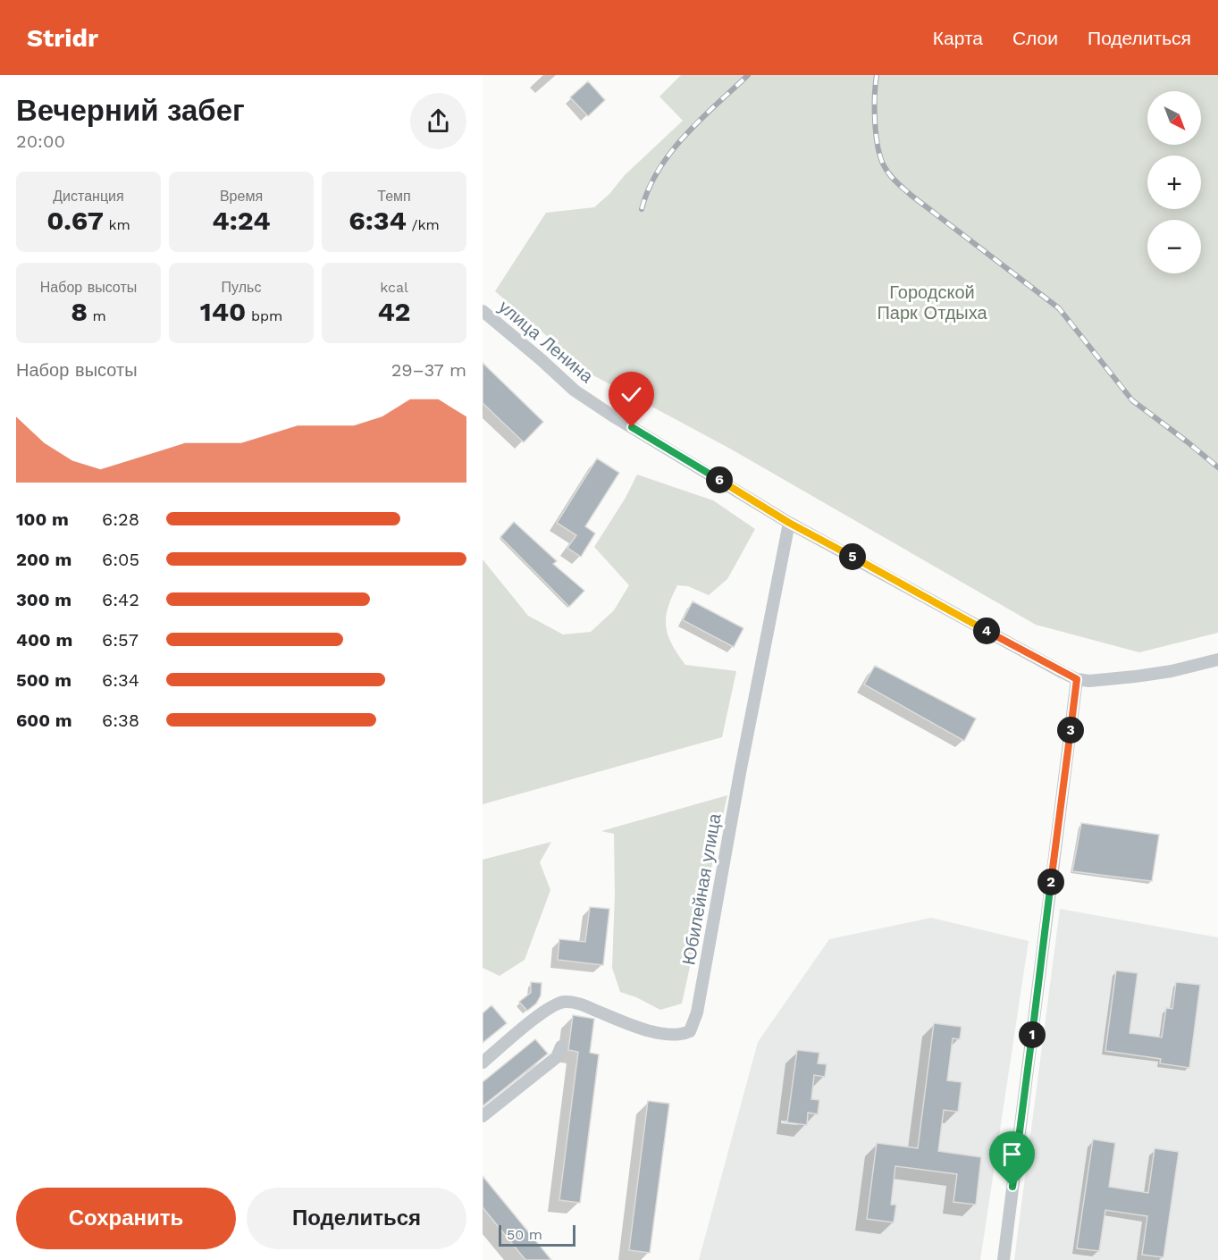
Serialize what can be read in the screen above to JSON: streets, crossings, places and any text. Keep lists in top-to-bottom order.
{
  "streets": {
    "street": ["улица Ленина", "Юбилейная улица"]
  },
  "crossings": [
    ["улица Ленина", "Юбилейная улица"]
  ],
  "parks": ["Городской Парк Отдыха"],
  "scale_bar": "50 m",
  "north": "bottom right",
  "page": {
    "header": "Stridr",
    "nav": ["Карта", "Слои", "Поделиться"],
    "heading": ["Вечерний забег", "20:00"],
    "map_buttons": ["+", "−"],
    "stats": [
      ["Дистанция", "0.67 km"],
      ["Время", "4:24"],
      ["Темп", "6:34 /km"],
      ["Набор высоты", "8 m"],
      ["Пульс", "140 bpm"],
      ["kcal", "42"]
    ],
    "chart": ["Набор высоты", "29–37 m"],
    "pins": [
      "6",
      "5",
      "4",
      "3",
      "2",
      "1"
    ],
    "list": [
      {
        "name": "100 m",
        "note": "6:28"
      },
      {
        "name": "200 m",
        "note": "6:05"
      },
      {
        "name": "300 m",
        "note": "6:42"
      },
      {
        "name": "400 m",
        "note": "6:57"
      },
      {
        "name": "500 m",
        "note": "6:34"
      },
      {
        "name": "600 m",
        "note": "6:38"
      }
    ],
    "buttons": ["Сохранить", "Поделиться"],
    "scale": "50 m"
  }
}
